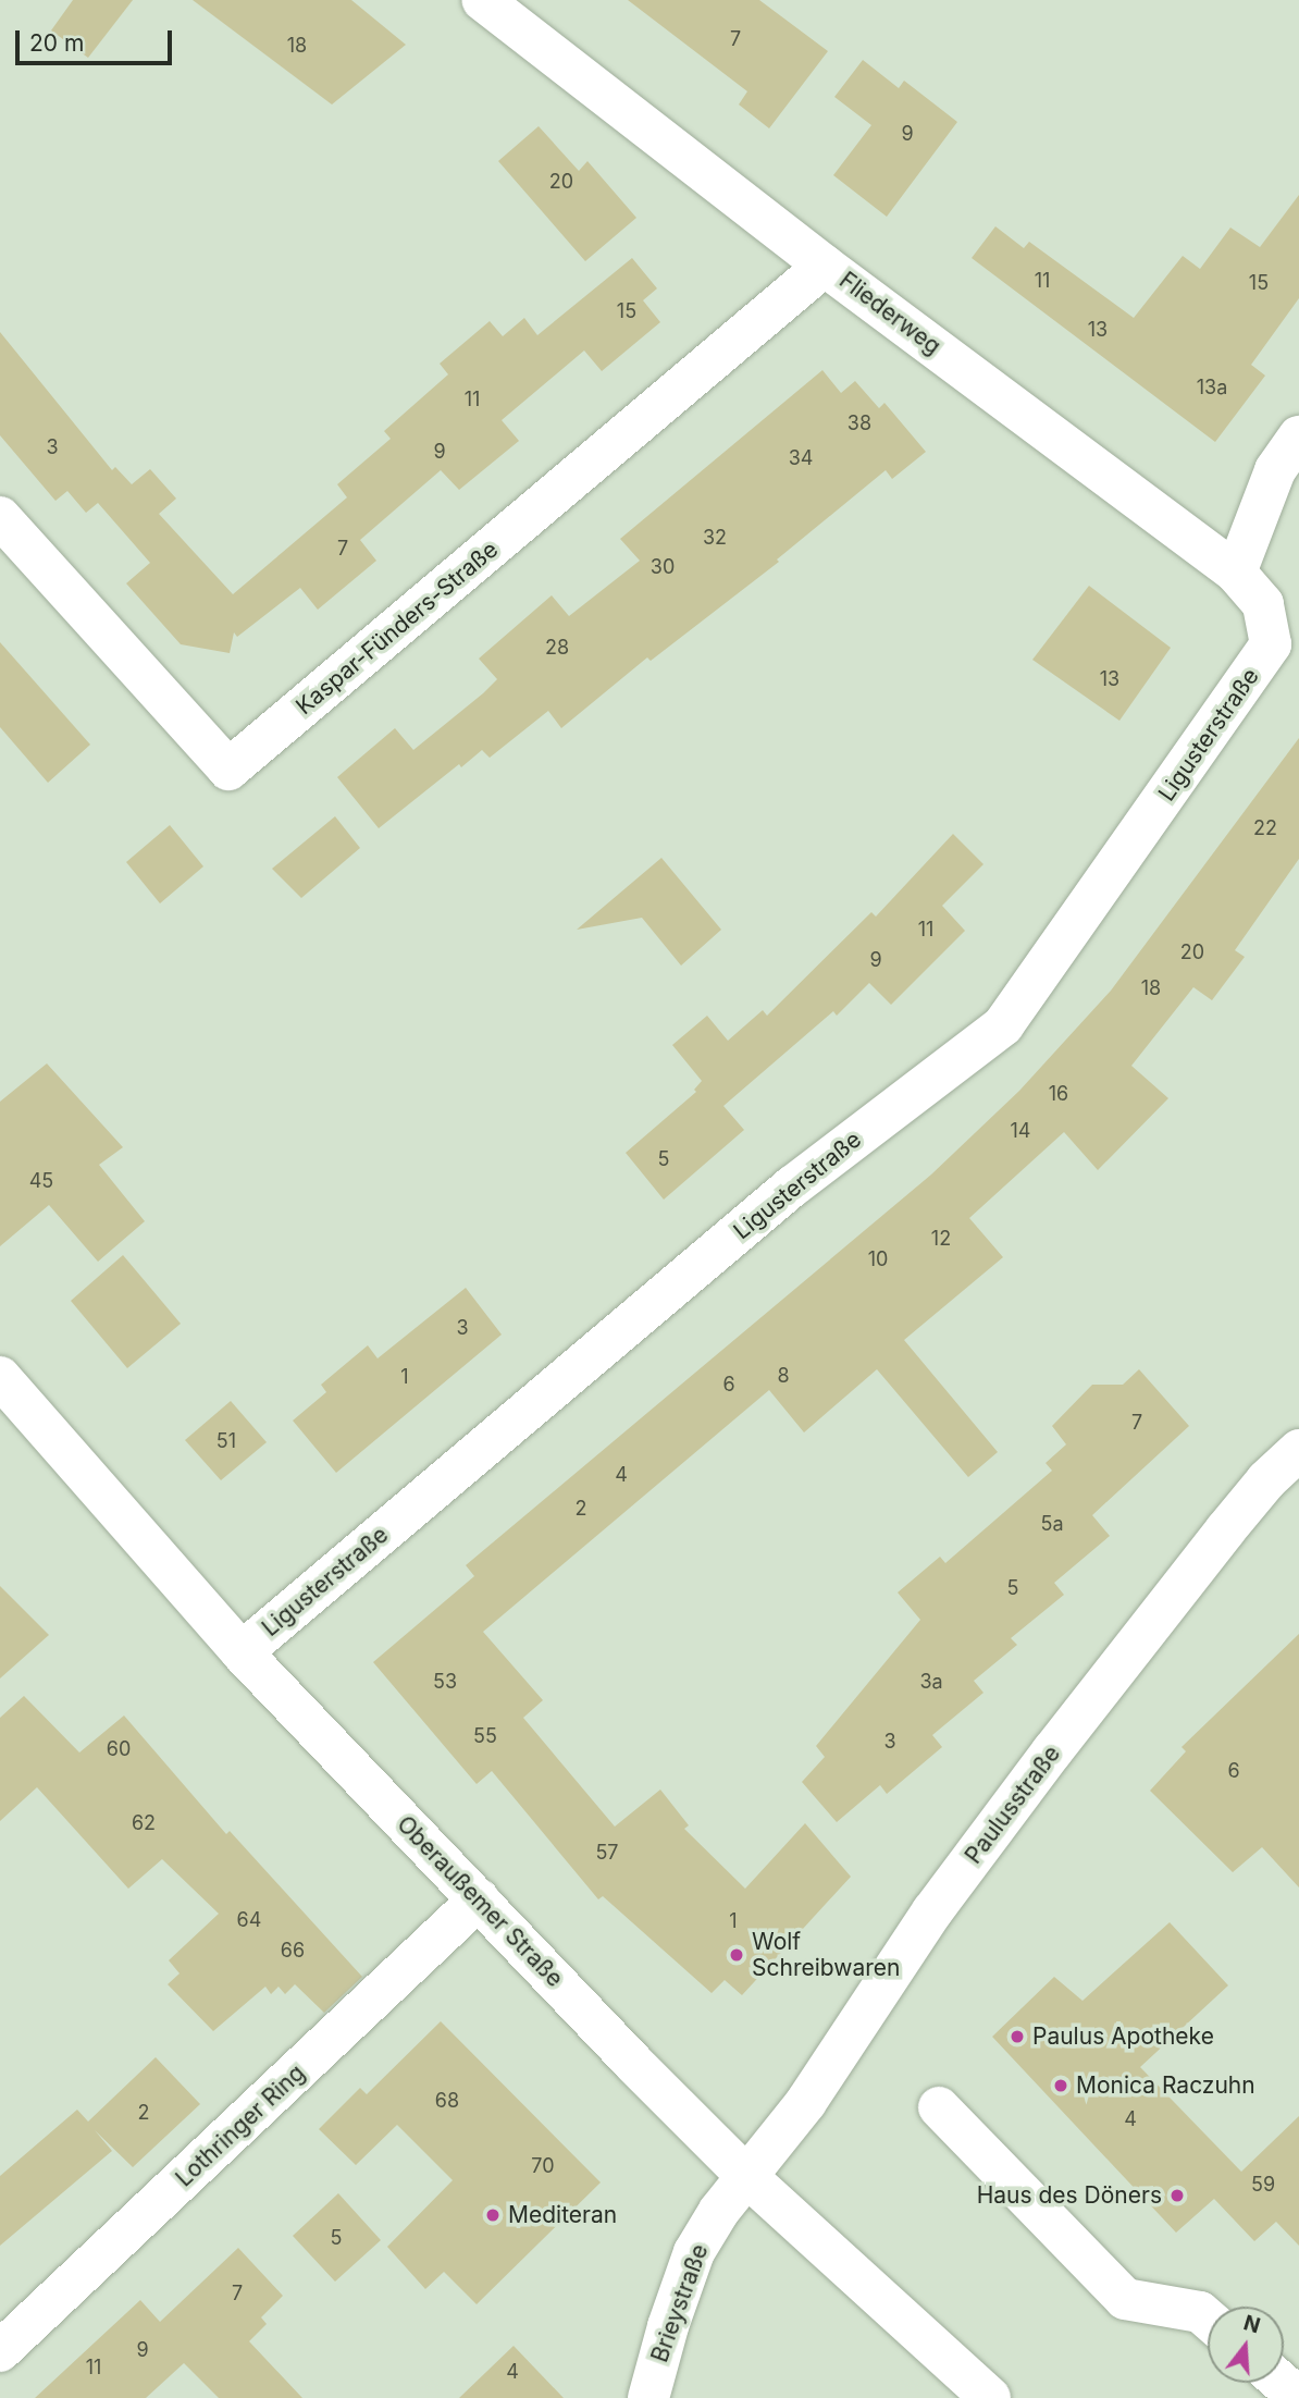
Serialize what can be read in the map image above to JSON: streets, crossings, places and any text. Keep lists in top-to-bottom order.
{
  "streets": {
    "street": [
      "Fliederweg",
      "Kaspar-Fünders-Straße",
      "Ligusterstraße",
      "Paulusstraße",
      "Oberaußemer Straße",
      "Lothringer Ring",
      "Brieystraße"
    ]
  },
  "crossings": [
    ["Fliederweg", "Kaspar-Fünders-Straße"],
    ["Fliederweg", "Ligusterstraße"],
    ["Ligusterstraße", "Oberaußemer Straße"],
    ["Paulusstraße", "Oberaußemer Straße"],
    ["Paulusstraße", "Brieystraße"],
    ["Oberaußemer Straße", "Lothringer Ring"],
    ["Oberaußemer Straße", "Brieystraße"]
  ],
  "places": [
    "Wolf Schreibwaren",
    "Paulus Apotheke",
    "Monica Raczuhn",
    "Haus des Döners",
    "Mediteran"
  ],
  "house_numbers": [
    "7",
    "18",
    "9",
    "20",
    "11",
    "15",
    "15",
    "13",
    "13a",
    "11",
    "38",
    "3",
    "9",
    "34",
    "32",
    "7",
    "30",
    "28",
    "13",
    "22",
    "11",
    "20",
    "9",
    "18",
    "16",
    "14",
    "5",
    "45",
    "12",
    "10",
    "3",
    "8",
    "1",
    "6",
    "7",
    "51",
    "4",
    "2",
    "5a",
    "5",
    "53",
    "3a",
    "55",
    "3",
    "60",
    "6",
    "62",
    "57",
    "64",
    "1",
    "66",
    "68",
    "2",
    "4",
    "70",
    "59",
    "5",
    "7",
    "9",
    "11",
    "4"
  ],
  "scale_bar": "20 m",
  "north": "top"
}
